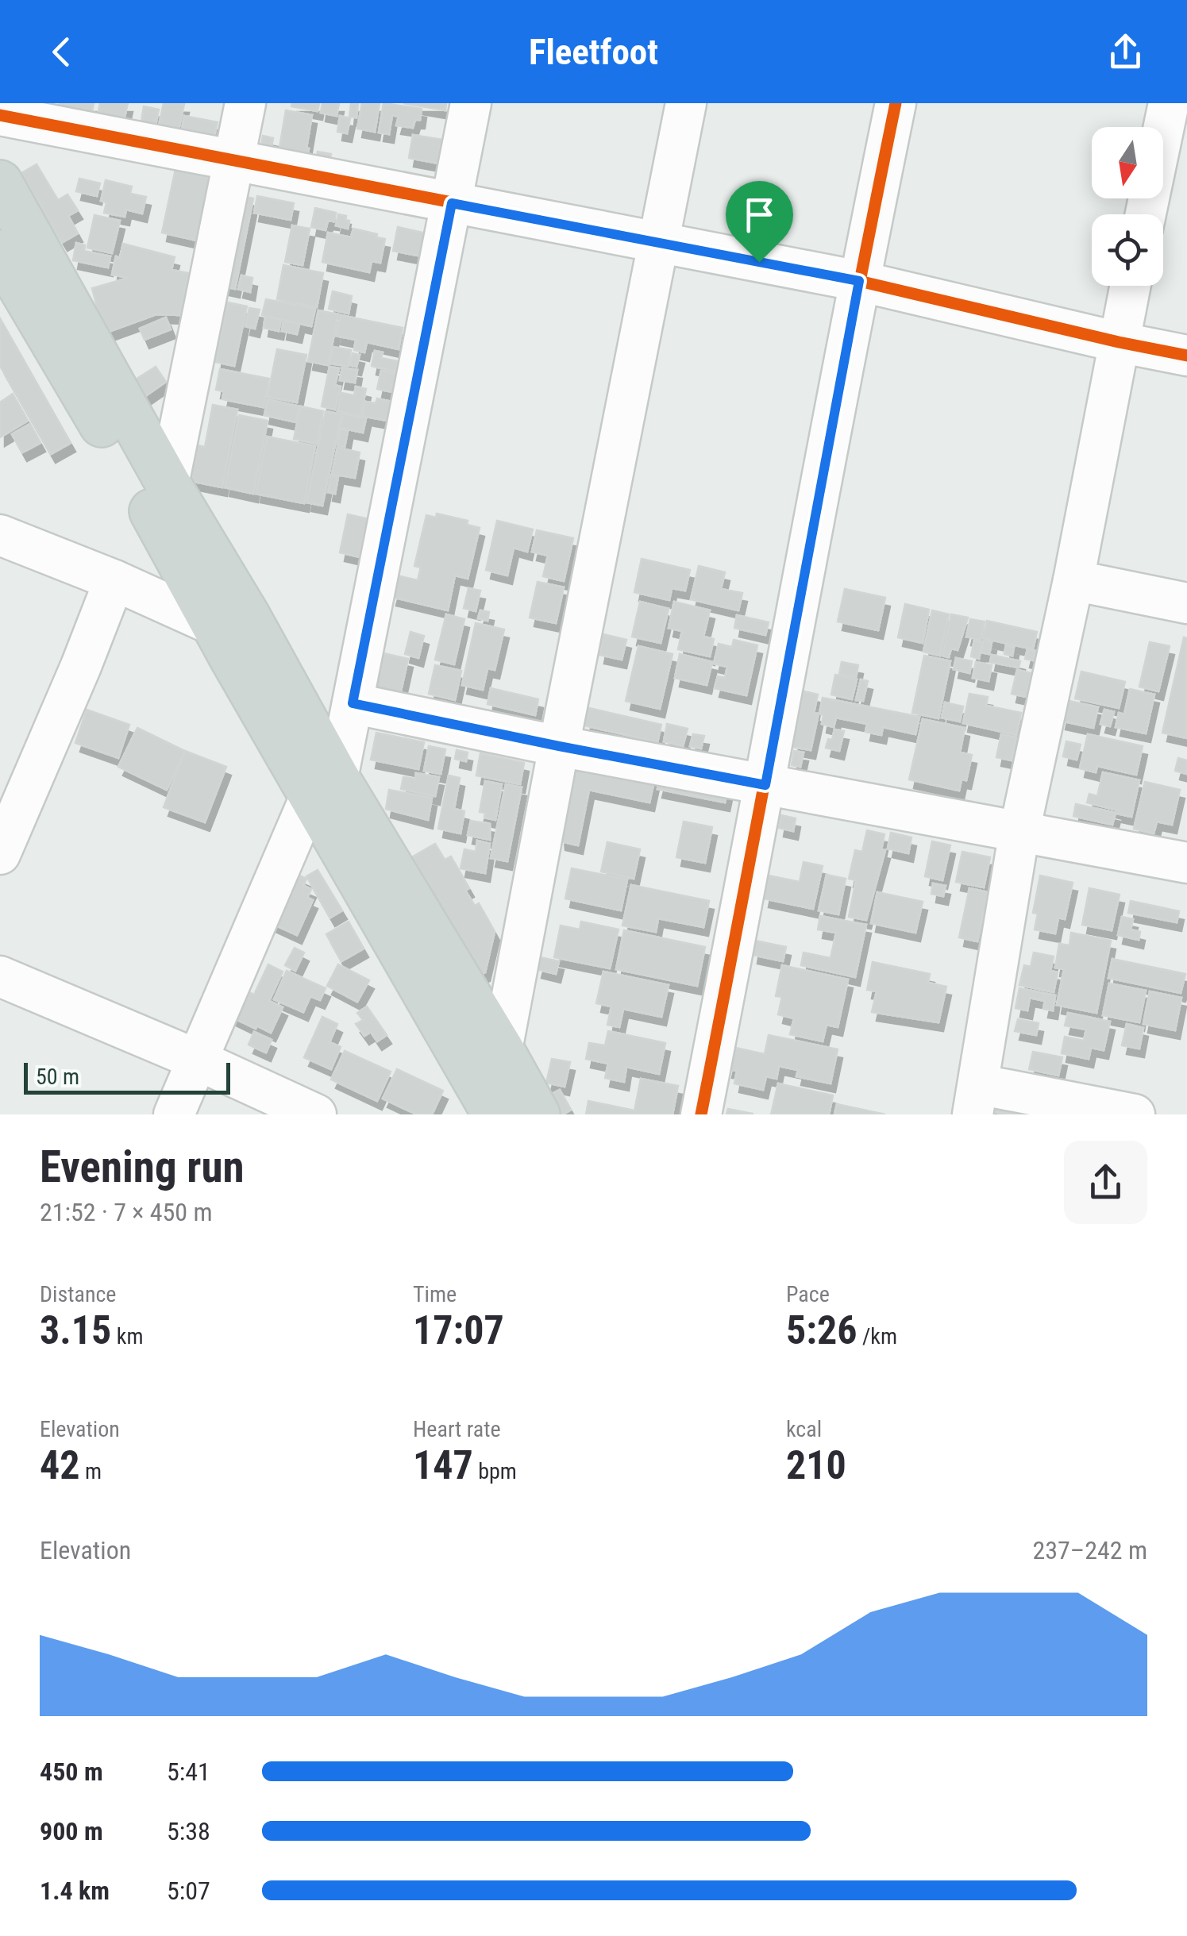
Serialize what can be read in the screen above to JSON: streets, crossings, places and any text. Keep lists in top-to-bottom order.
{
  "scale_bar": "50 m",
  "north": "bottom",
  "page": {
    "header": "Fleetfoot",
    "scale": "50 m",
    "heading": ["Evening run", "21:52 · 7 × 450 m"],
    "stats": [
      ["Distance", "3.15 km"],
      ["Time", "17:07"],
      ["Pace", "5:26 /km"],
      ["Elevation", "42 m"],
      ["Heart rate", "147 bpm"],
      ["kcal", "210"]
    ],
    "chart": ["Elevation", "237–242 m"],
    "list": [
      {
        "name": "450 m",
        "note": "5:41"
      },
      {
        "name": "900 m",
        "note": "5:38"
      },
      {
        "name": "1.4 km",
        "note": "5:07"
      }
    ]
  }
}
